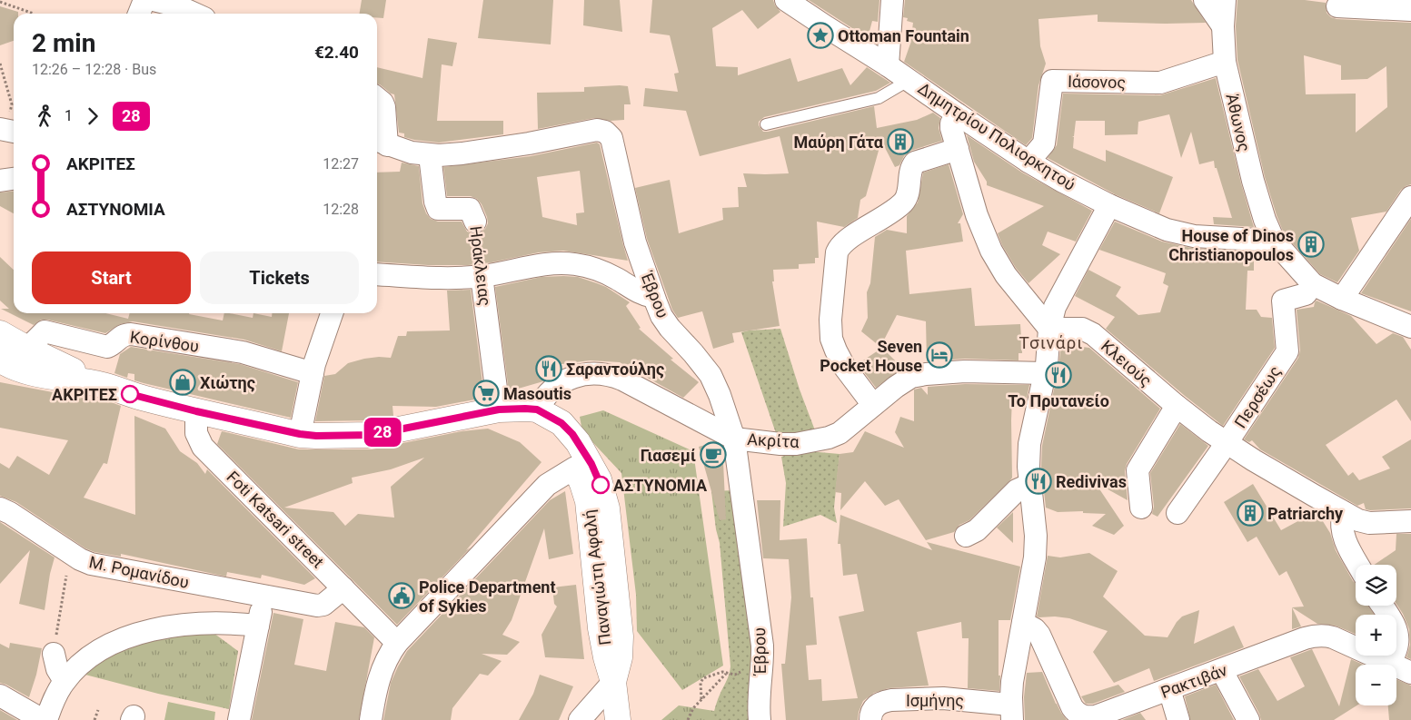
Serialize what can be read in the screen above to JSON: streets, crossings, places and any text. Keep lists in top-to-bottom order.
{
  "streets": {
    "street": [
      "Ιάσονος",
      "Άθωνος",
      "Δημητρίου Πολιορκητού",
      "Ηράκλειας",
      "Έβρου",
      "Κορίνθου",
      "Κλειούς",
      "Περσέως",
      "Ακρίτα",
      "Foti Katsari street",
      "Μ. Ρομανίδου",
      "Παναγιώτη Αφαλή",
      "Ρακτιβάν",
      "Ισμήνης"
    ]
  },
  "crossings": [
    ["Ιάσονος", "Άθωνος"],
    ["Ιάσονος", "Δημητρίου Πολιορκητού"],
    ["Άθωνος", "Δημητρίου Πολιορκητού"],
    ["Ηράκλειας", "Έβρου"],
    ["Ηράκλειας", "Ακρίτα"],
    ["Ηράκλειας", "Παναγιώτη Αφαλή"],
    ["Έβρου", "Ακρίτα"],
    ["Κλειούς", "Περσέως"],
    ["Ακρίτα", "Παναγιώτη Αφαλή"],
    ["Foti Katsari street", "Μ. Ρομανίδου"]
  ],
  "districts": ["Τσινάρι"],
  "places": {
    "place": ["Ottoman Fountain"],
    "building": ["Μαύρη Γάτα", "House of Dinos Christianopoulos", "Patriarchy"],
    "hotel": ["Seven Pocket House"],
    "restaurant": ["Σαραντούλης", "Το Πρυτανείο", "Redivivas"],
    "shop": ["Χιώτης"],
    "supermarket": ["Masoutis"],
    "other": ["ΑΚΡΙΤΕΣ", "ΑΣΤΥΝΟΜΙΑ"],
    "cafe": ["Γιασεμί"],
    "public building": ["Police Department of Sykies"]
  },
  "lines": ["bus line 28"],
  "page": {
    "on_map": "28",
    "heading": ["2 min", "12:26 – 12:28 · Bus", "€2.40"],
    "legs": ["1", "28"],
    "list": [
      {
        "name": "ΑΚΡΙΤΕΣ",
        "value": "12:27"
      },
      {
        "name": "ΑΣΤΥΝΟΜΙΑ",
        "value": "12:28"
      }
    ],
    "buttons": ["Start", "Tickets"],
    "map_buttons": ["+", "−"]
  }
}
